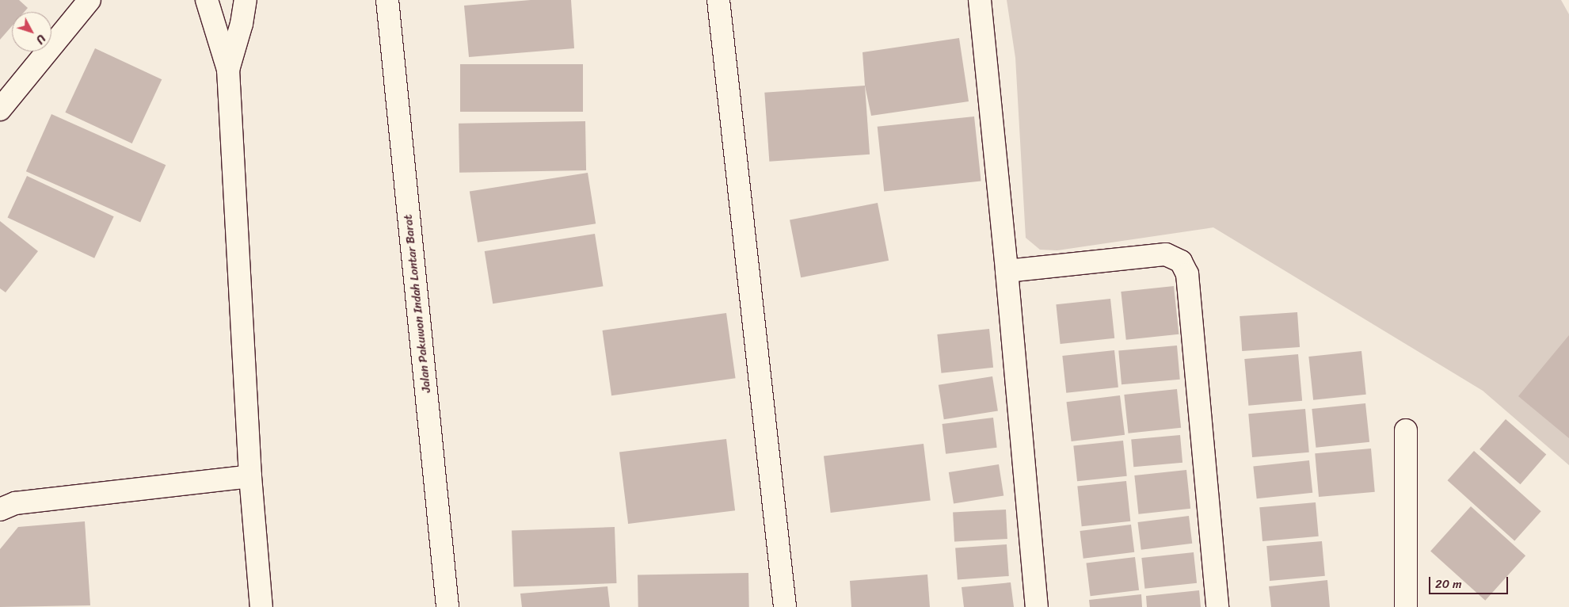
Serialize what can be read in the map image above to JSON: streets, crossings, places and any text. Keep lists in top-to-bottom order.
{
  "streets": {
    "street": ["Jalan Pakuwon Indah Lontar Barat"]
  },
  "scale_bar": "20 m",
  "north": "bottom right"
}
